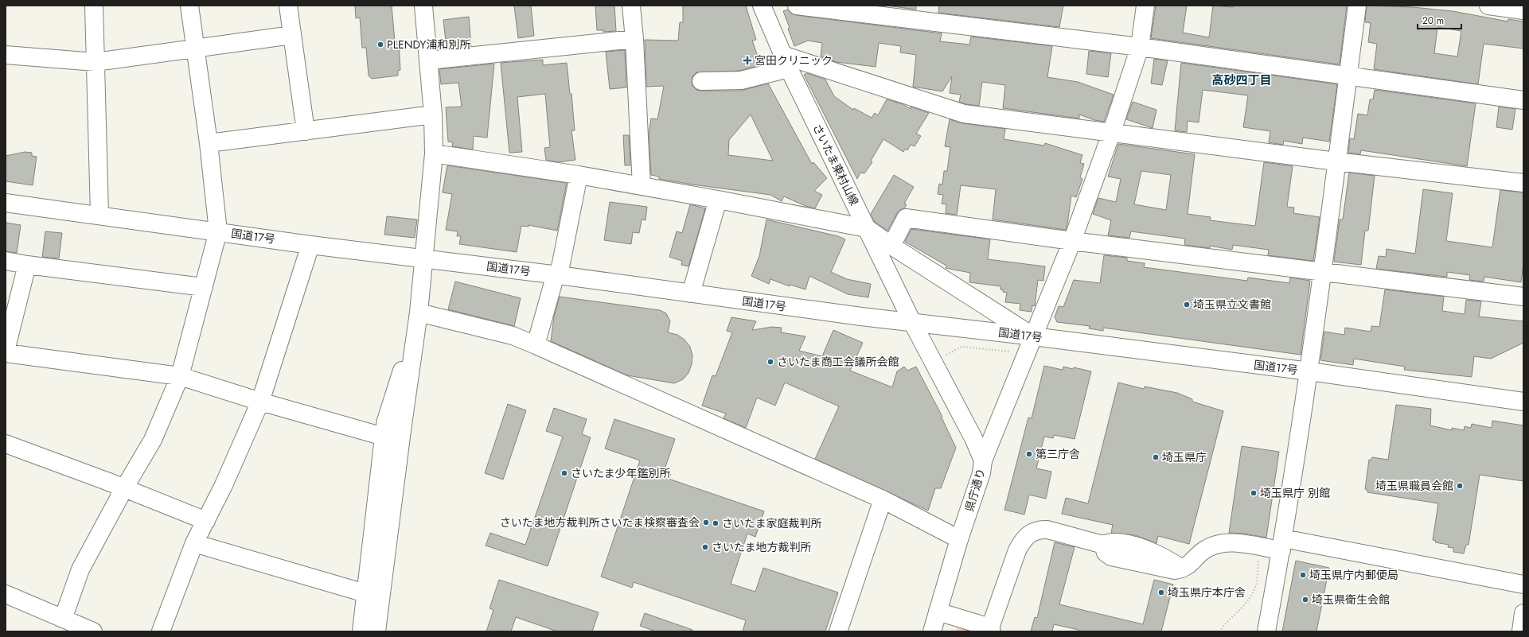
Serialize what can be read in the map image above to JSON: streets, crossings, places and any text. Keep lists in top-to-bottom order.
{
  "streets": {
    "main road": ["さいたま東村山線", "国道17号", "県庁通り"]
  },
  "crossings": [
    ["さいたま東村山線", "国道17号"],
    ["さいたま東村山線", "県庁通り"],
    ["国道17号", "県庁通り"]
  ],
  "districts": ["高砂四丁目"],
  "places": {
    "other": [
      "PLENDY浦和別所",
      "埼玉県立文書館",
      "さいたま商工会議所会館",
      "第三庁舎",
      "埼玉県庁",
      "さいたま少年鑑別所",
      "埼玉県職員会館",
      "埼玉県庁 別館",
      "さいたま地方裁判所さいたま検察審査会",
      "さいたま家庭裁判所",
      "さいたま地方裁判所",
      "埼玉県庁内郵便局",
      "埼玉県庁本庁舎",
      "埼玉県衛生会館"
    ],
    "health": ["宮田クリニック"]
  },
  "scale_bar": "20 m"
}
